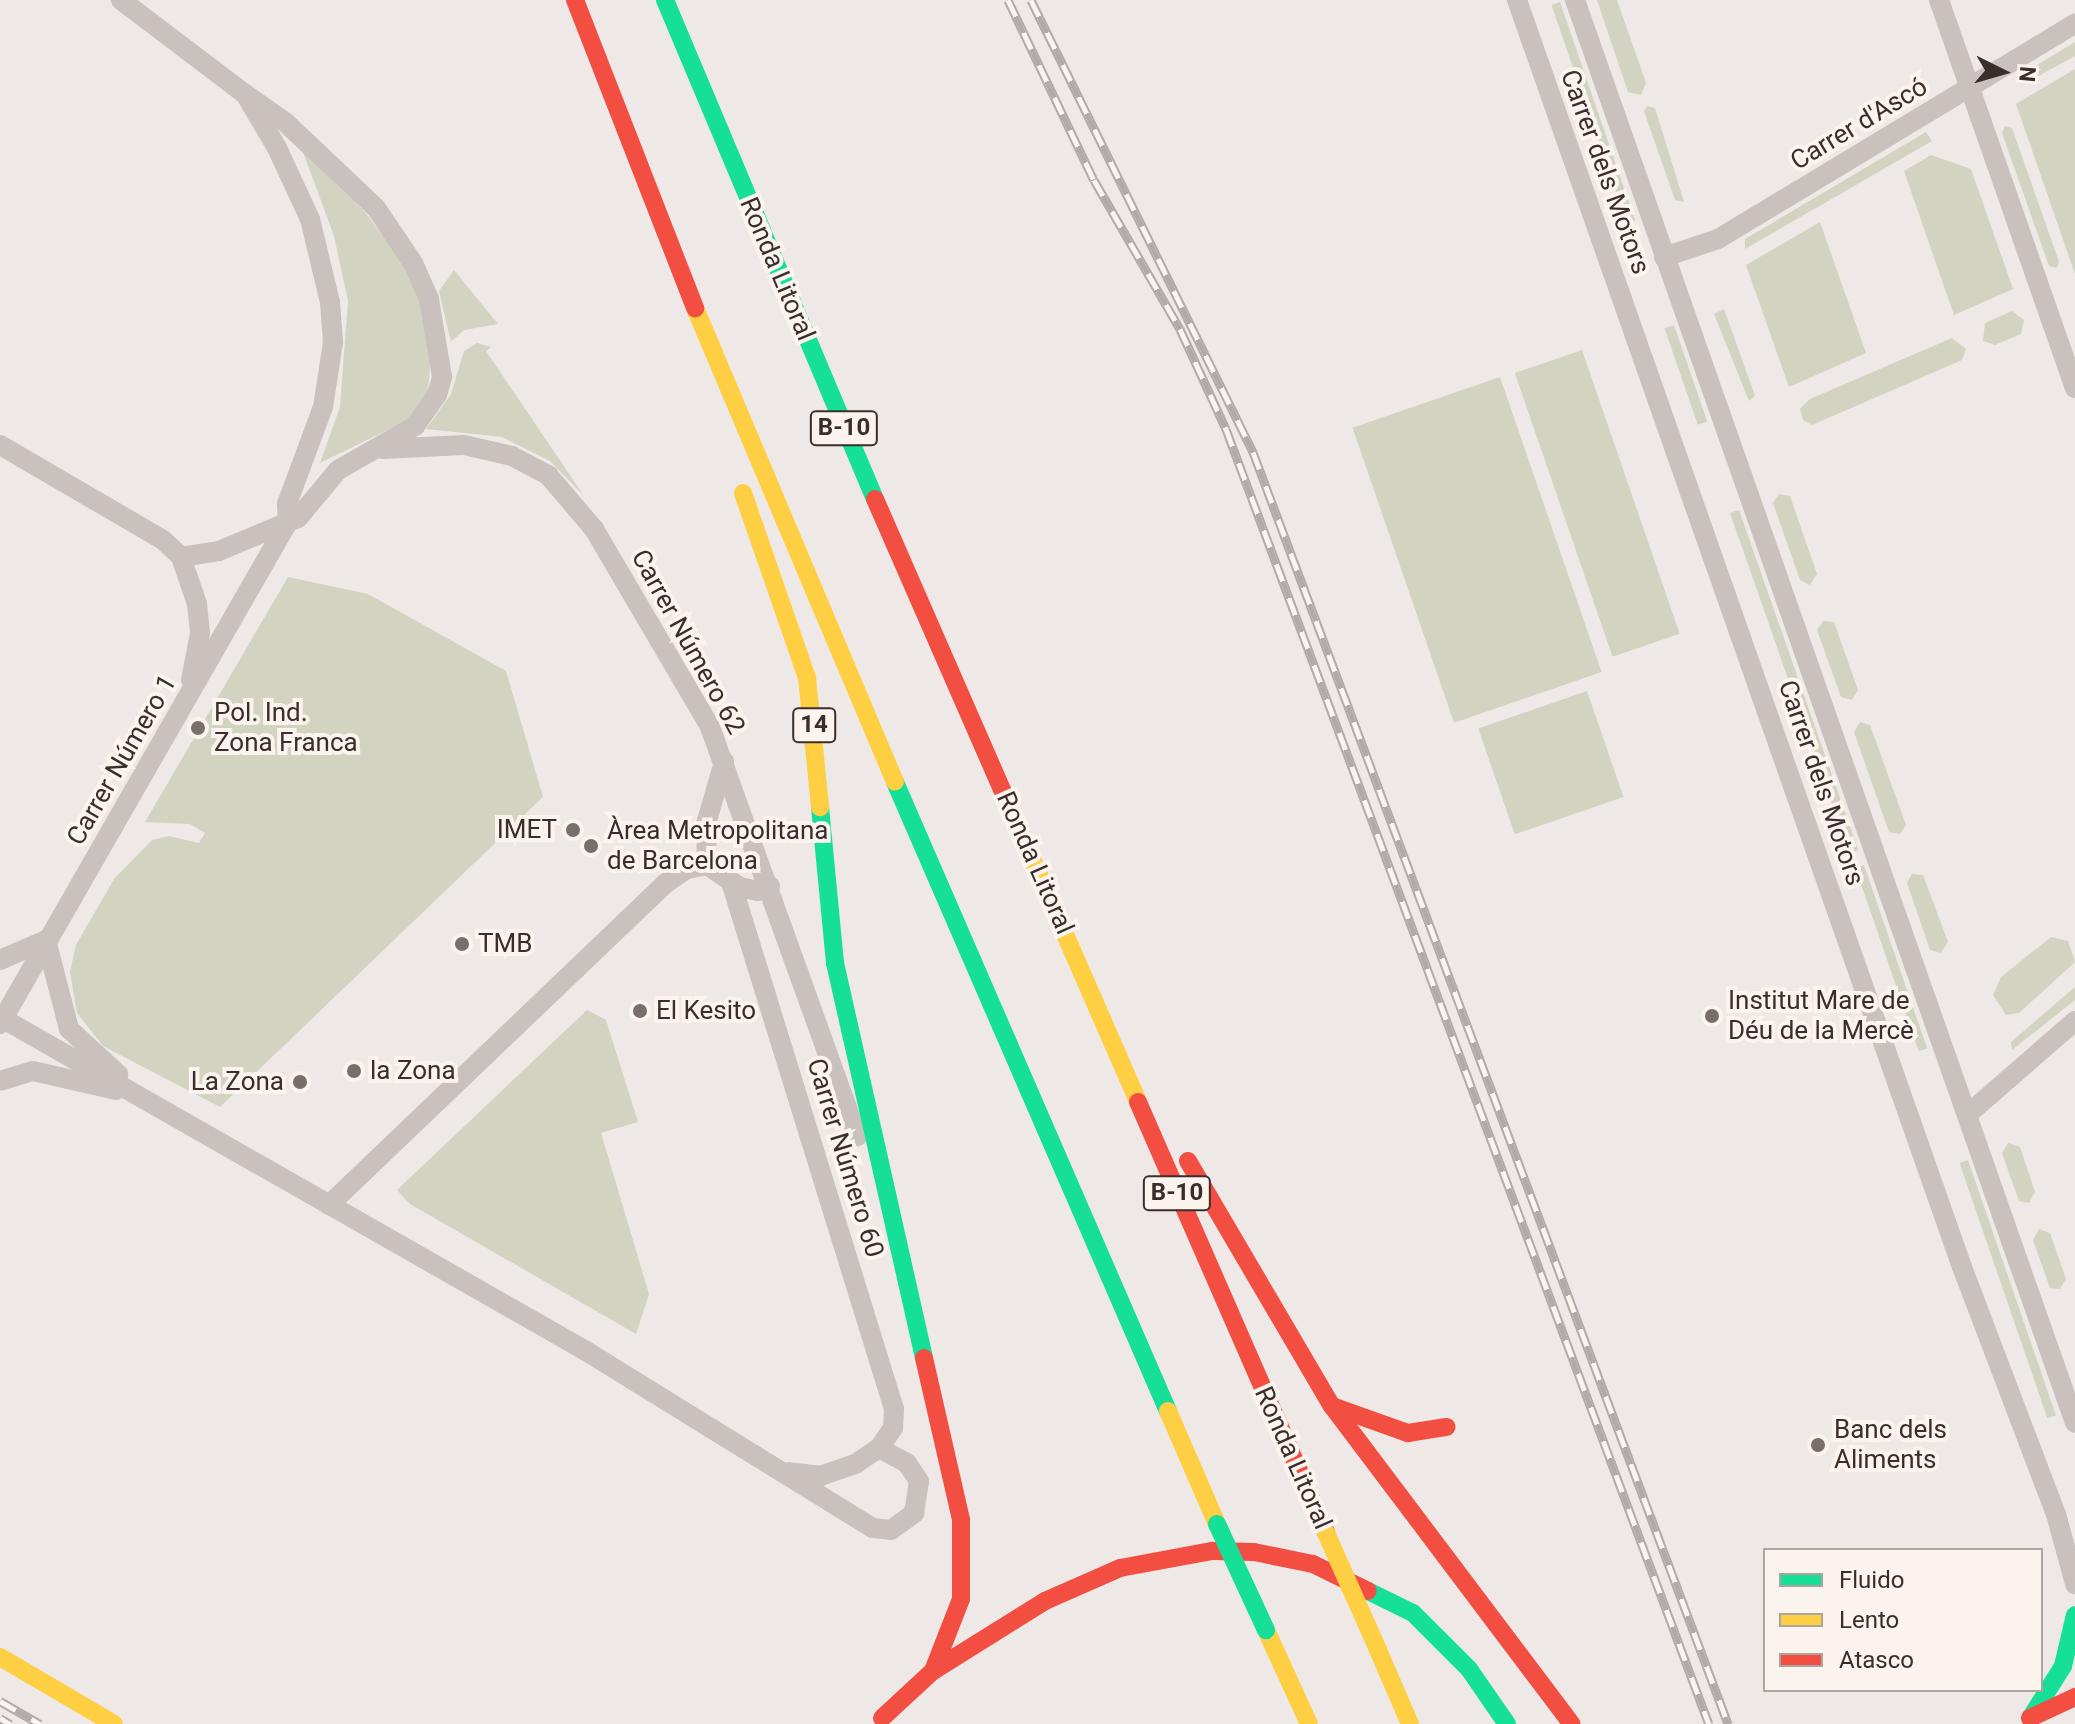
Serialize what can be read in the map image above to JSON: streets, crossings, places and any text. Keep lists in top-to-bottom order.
{
  "streets": {
    "main road": ["Ronda Litoral", "B-10", "14"],
    "street": [
      "Carrer d'Ascó",
      "Carrer dels Motors",
      "Carrer Número 62",
      "Carrer Número 1",
      "Carrer Número 60"
    ]
  },
  "crossings": [
    ["Carrer d'Ascó", "Carrer dels Motors"],
    ["Carrer Número 62", "14"],
    ["Carrer Número 62", "Carrer Número 1"]
  ],
  "places": [
    "Pol. Ind. Zona Franca",
    "IMET",
    "Àrea Metropolitana de Barcelona",
    "TMB",
    "El Kesito",
    "Institut Mare de Déu de la Mercè",
    "la Zona",
    "La Zona",
    "Banc dels Aliments"
  ],
  "legend": ["Fluido", "Lento", "Atasco"],
  "north": "right"
}
